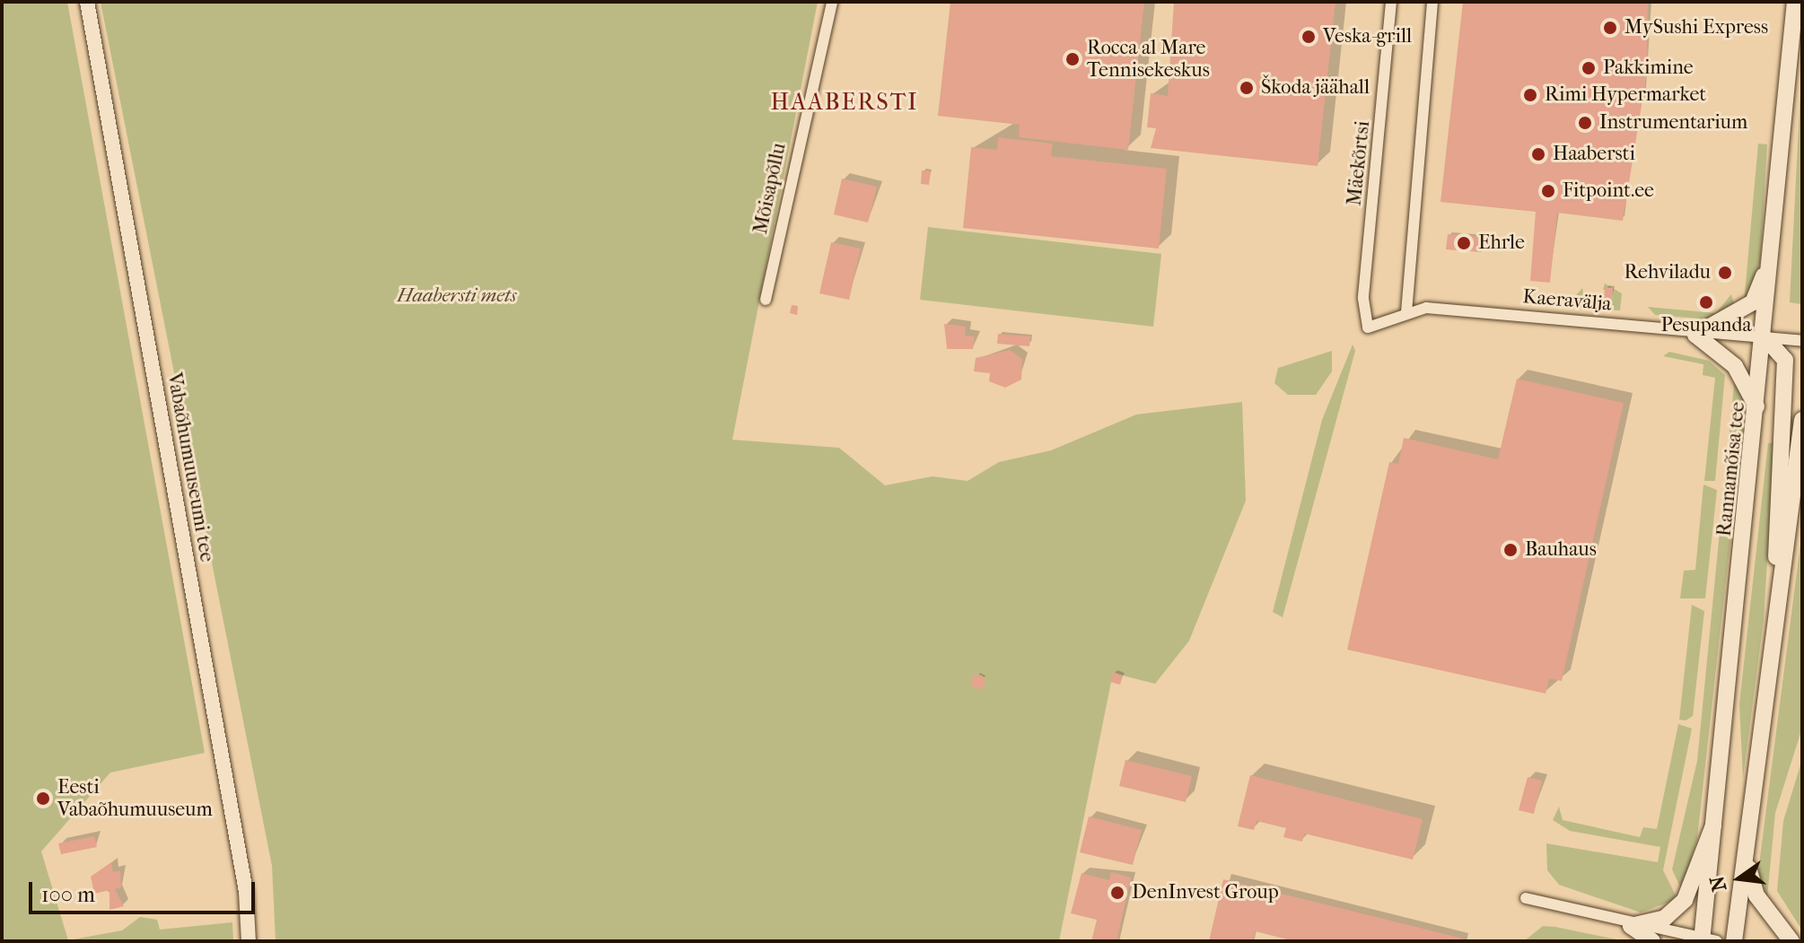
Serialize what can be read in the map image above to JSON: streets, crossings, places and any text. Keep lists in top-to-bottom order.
{
  "streets": {
    "main road": ["Rannamõisa tee"],
    "street": [
      "Mäekõrtsi",
      "Mõisapõllu",
      "Kaeravälja",
      "Vabaõhumuuseumi tee"
    ]
  },
  "crossings": [
    ["Mäekõrtsi", "Kaeravälja"],
    ["Kaeravälja", "Rannamõisa tee"]
  ],
  "districts": ["HAABERSTI"],
  "parks": ["Haabersti mets"],
  "places": [
    "MySushi Express",
    "Veska-grill",
    "Rocca al Mare Tennisekeskus",
    "Pakkimine",
    "Škoda jäähall",
    "Rimi Hypermarket",
    "Instrumentarium",
    "Haabersti",
    "Fitpoint.ee",
    "Ehrle",
    "Rehviladu",
    "Pesupanda",
    "Bauhaus",
    "Eesti Vabaõhumuuseum",
    "DenInvest Group"
  ],
  "scale_bar": "100 m",
  "north": "left"
}
